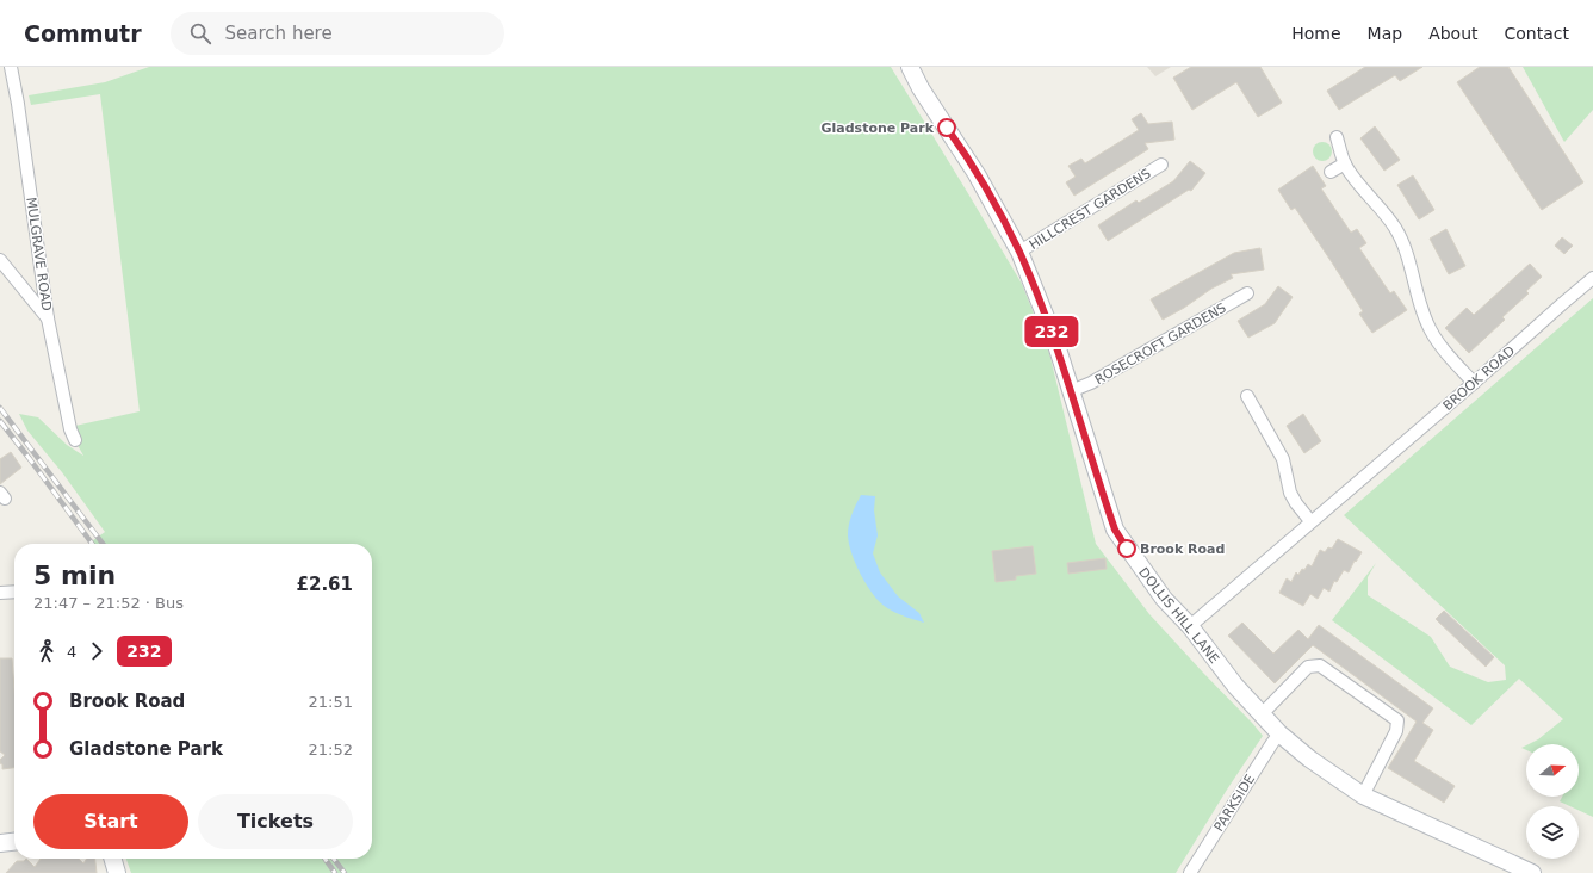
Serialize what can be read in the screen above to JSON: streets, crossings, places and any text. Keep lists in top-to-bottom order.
{
  "streets": {
    "street": [
      "HILLCREST GARDENS",
      "MULGRAVE ROAD",
      "ROSECROFT GARDENS",
      "BROOK ROAD",
      "DOLLIS HILL LANE",
      "PARKSIDE"
    ]
  },
  "crossings": [
    ["HILLCREST GARDENS", "DOLLIS HILL LANE"],
    ["ROSECROFT GARDENS", "DOLLIS HILL LANE"],
    ["BROOK ROAD", "DOLLIS HILL LANE"],
    ["DOLLIS HILL LANE", "PARKSIDE"]
  ],
  "places": ["Gladstone Park", "Brook Road"],
  "lines": ["bus line 232"],
  "north": "right",
  "page": {
    "header": "Commutr",
    "search": "Search here",
    "nav": [
      "Home",
      "Map",
      "About",
      "Contact"
    ],
    "on_map": "232",
    "heading": ["5 min", "21:47 – 21:52 · Bus", "£2.61"],
    "legs": ["4", "232"],
    "list": [
      {
        "name": "Brook Road",
        "value": "21:51"
      },
      {
        "name": "Gladstone Park",
        "value": "21:52"
      }
    ],
    "buttons": ["Start", "Tickets"]
  }
}
